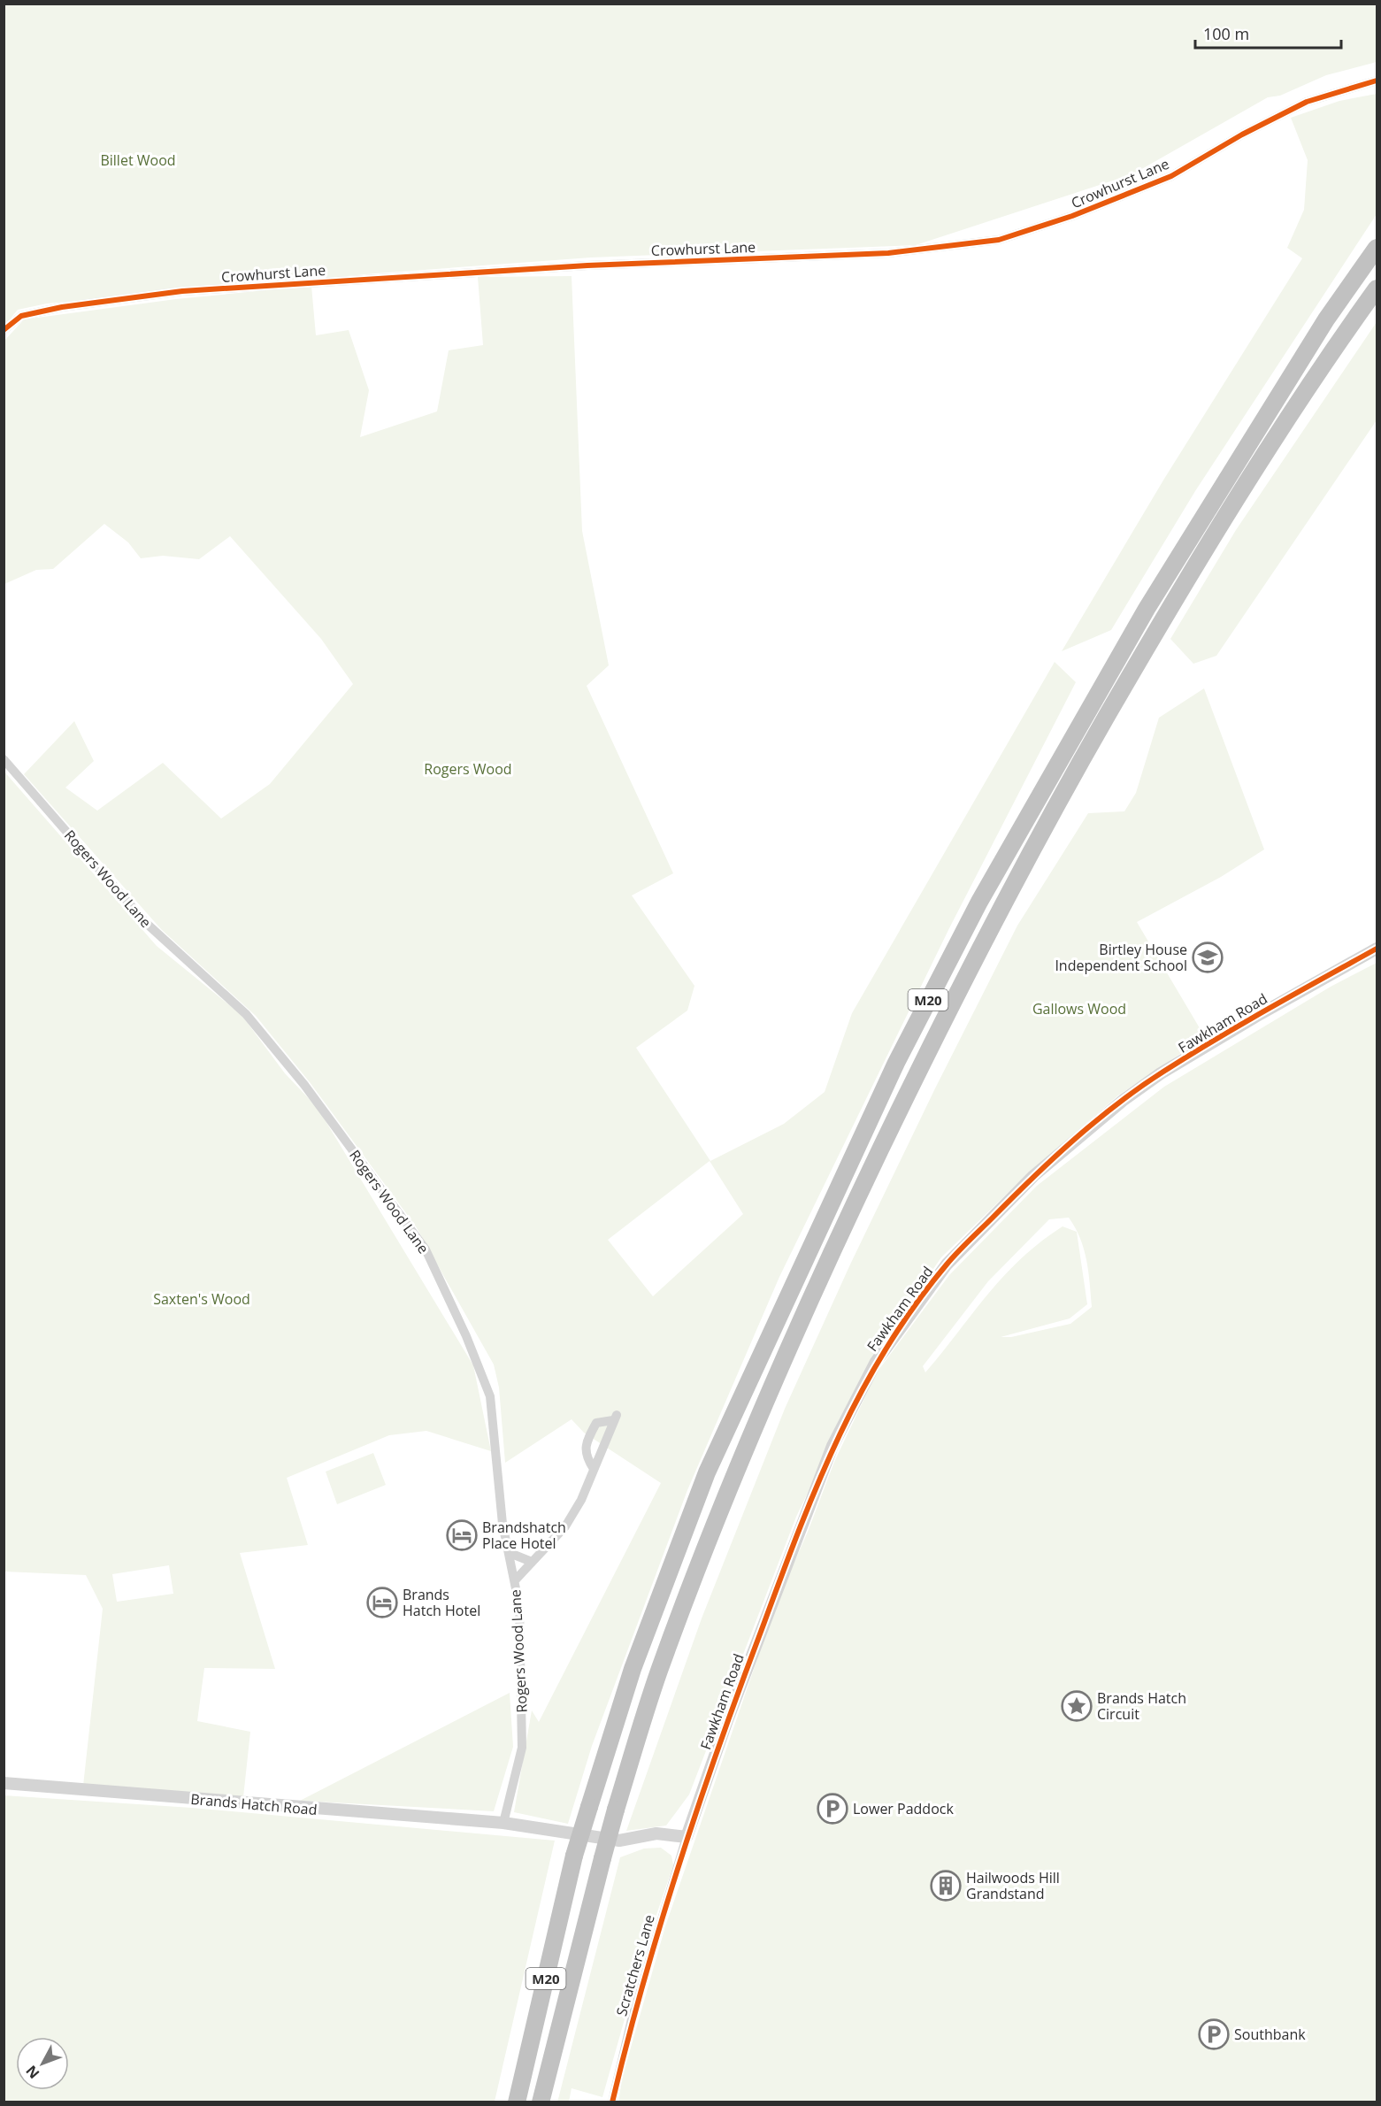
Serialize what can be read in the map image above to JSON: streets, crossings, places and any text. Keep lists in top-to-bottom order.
{
  "streets": {
    "highway": ["M20"],
    "street": [
      "Crowhurst Lane",
      "Rogers Wood Lane",
      "Fawkham Road",
      "Brands Hatch Road",
      "Scratchers Lane"
    ]
  },
  "crossings": [
    ["Rogers Wood Lane", "Brands Hatch Road"],
    ["Fawkham Road", "Scratchers Lane"]
  ],
  "parks": [
    "Billet Wood",
    "Rogers Wood",
    "Gallows Wood",
    "Saxten's Wood"
  ],
  "places": {
    "school or university": ["Birtley House Independent School"],
    "hotel": ["Brandshatch Place Hotel", "Brands Hatch Hotel"],
    "place": ["Brands Hatch Circuit"],
    "parking": ["Lower Paddock", "Southbank"],
    "building": ["Hailwoods Hill Grandstand"]
  },
  "scale_bar": "100 m",
  "north": "bottom left"
}
